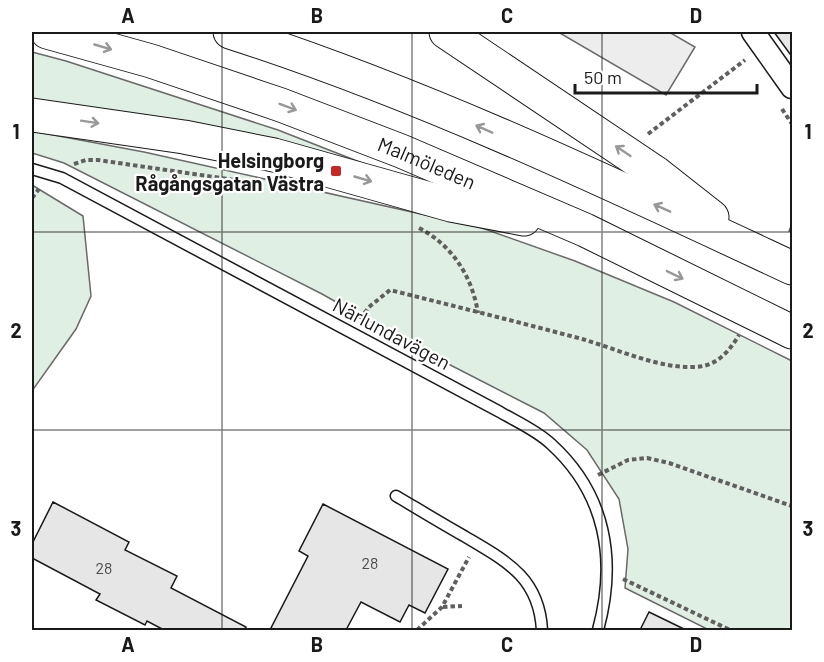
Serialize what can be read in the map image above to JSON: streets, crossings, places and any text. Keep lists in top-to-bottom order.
{
  "streets": {
    "highway": ["Malmöleden"],
    "lane": ["Närlundavägen"]
  },
  "places": {
    "transit": ["Helsingborg Rågångsgatan Västra"]
  },
  "house_numbers": ["28", "28"],
  "scale_bar": "50 m",
  "grid": {
    "columns": [
      "A",
      "B",
      "C",
      "D"
    ],
    "rows": ["1", "2", "3"]
  }
}
